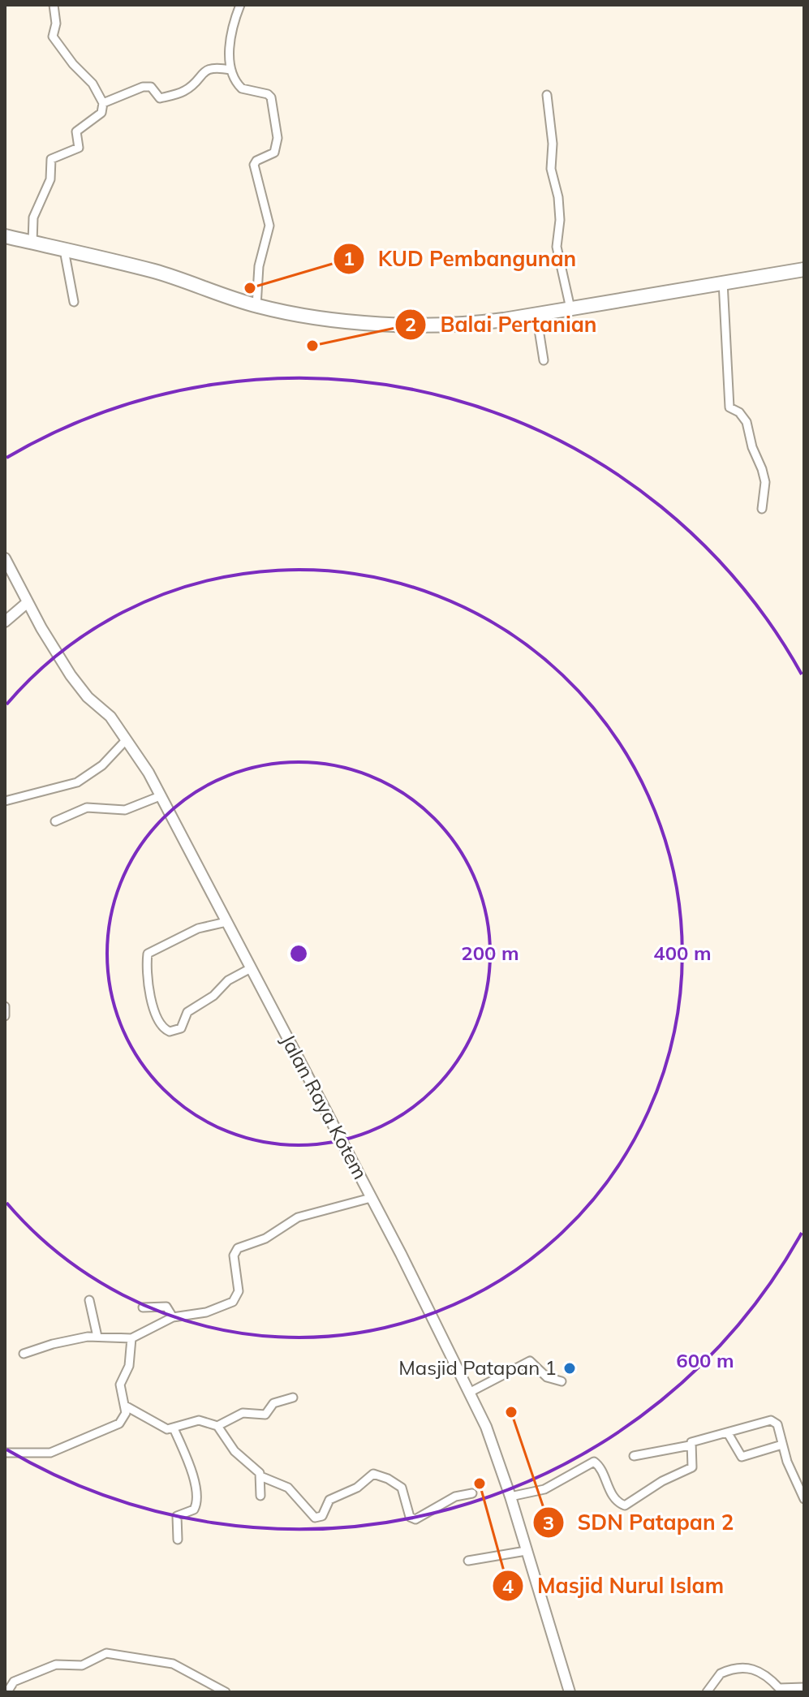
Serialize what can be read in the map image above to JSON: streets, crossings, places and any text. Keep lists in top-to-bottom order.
{
  "streets": {
    "street": ["Jalan Raya Kotem"]
  },
  "places": [
    "KUD Pembangunan",
    "Balai Pertanian",
    "Masjid Patapan 1",
    "SDN Patapan 2",
    "Masjid Nurul Islam"
  ],
  "rings": ["200 m", "400 m", "600 m"]
}
